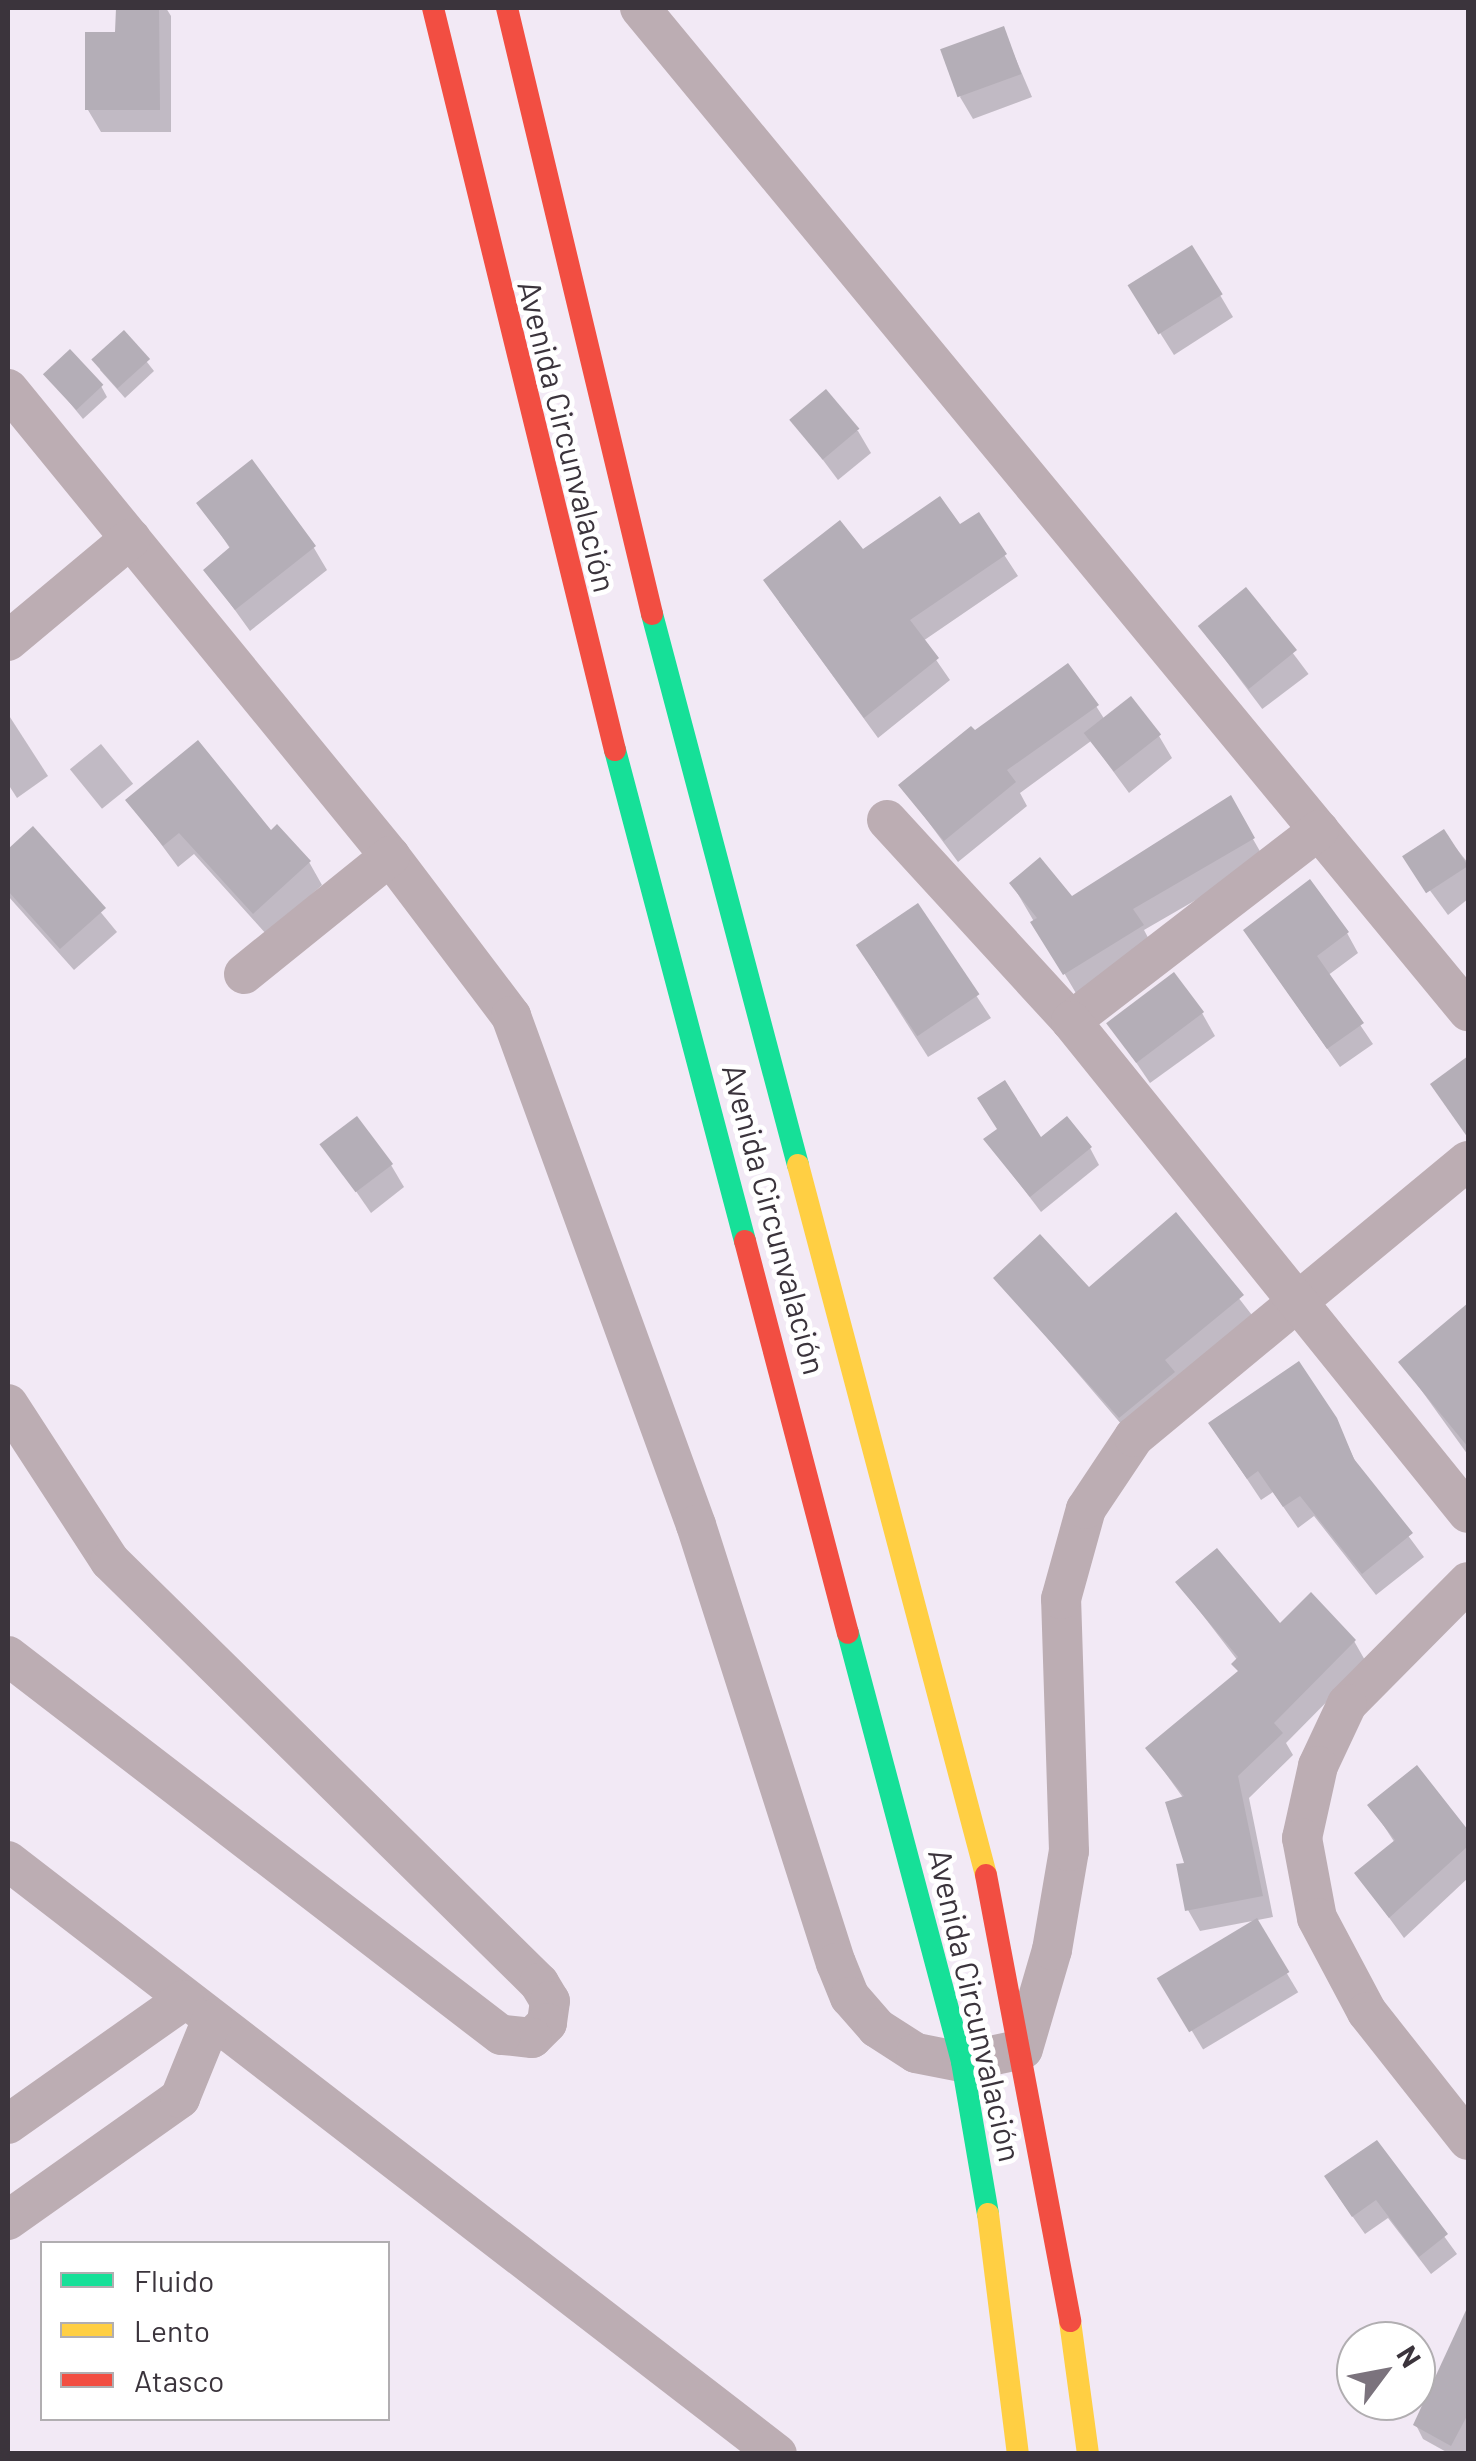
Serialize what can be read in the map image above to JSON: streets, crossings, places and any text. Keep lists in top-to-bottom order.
{
  "streets": {
    "highway": ["Avenida Circunvalación"]
  },
  "legend": ["Fluido", "Lento", "Atasco"],
  "north": "top right"
}
